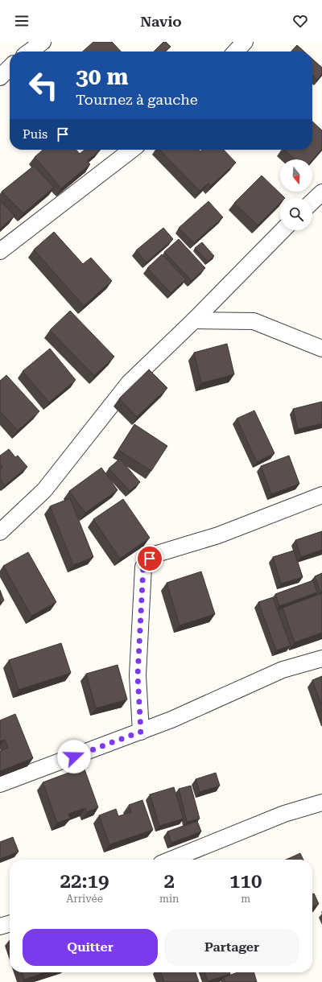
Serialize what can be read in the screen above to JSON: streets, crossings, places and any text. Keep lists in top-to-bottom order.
{
  "north": "bottom",
  "page": {
    "header": "Navio",
    "turn": ["30 m", "Tournez à gauche"],
    "then": "Puis",
    "eta": [
      "22:19",
      "Arrivée",
      "2",
      "min",
      "110",
      "m"
    ],
    "buttons": ["Quitter", "Partager"]
  }
}
